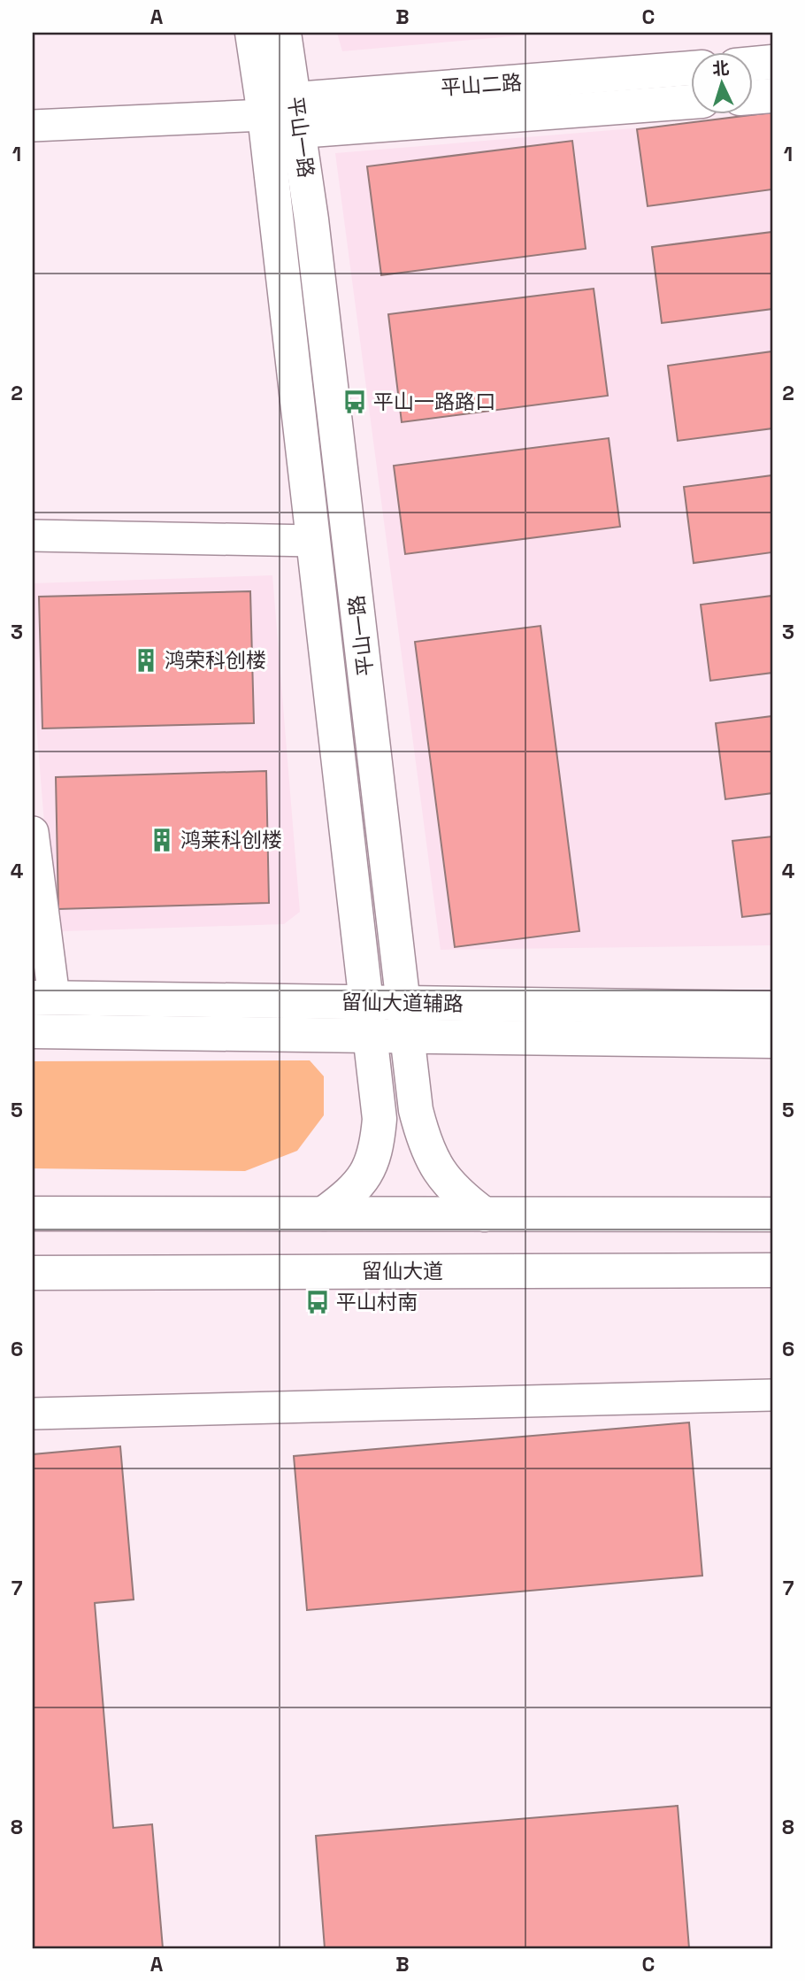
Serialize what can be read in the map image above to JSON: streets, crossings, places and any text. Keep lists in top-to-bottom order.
{
  "streets": {
    "street": [
      "平山二路",
      "平山一路",
      "留仙大道辅路",
      "留仙大道"
    ]
  },
  "crossings": [
    ["平山二路", "平山一路"],
    ["平山一路", "留仙大道辅路"]
  ],
  "places": {
    "bus stop": ["平山一路路口", "平山村南"],
    "building": ["鸿荣科创楼", "鸿莱科创楼"]
  },
  "north": "top",
  "grid": {
    "columns": ["A", "B", "C"],
    "rows": [
      "1",
      "2",
      "3",
      "4",
      "5",
      "6",
      "7",
      "8"
    ]
  }
}
